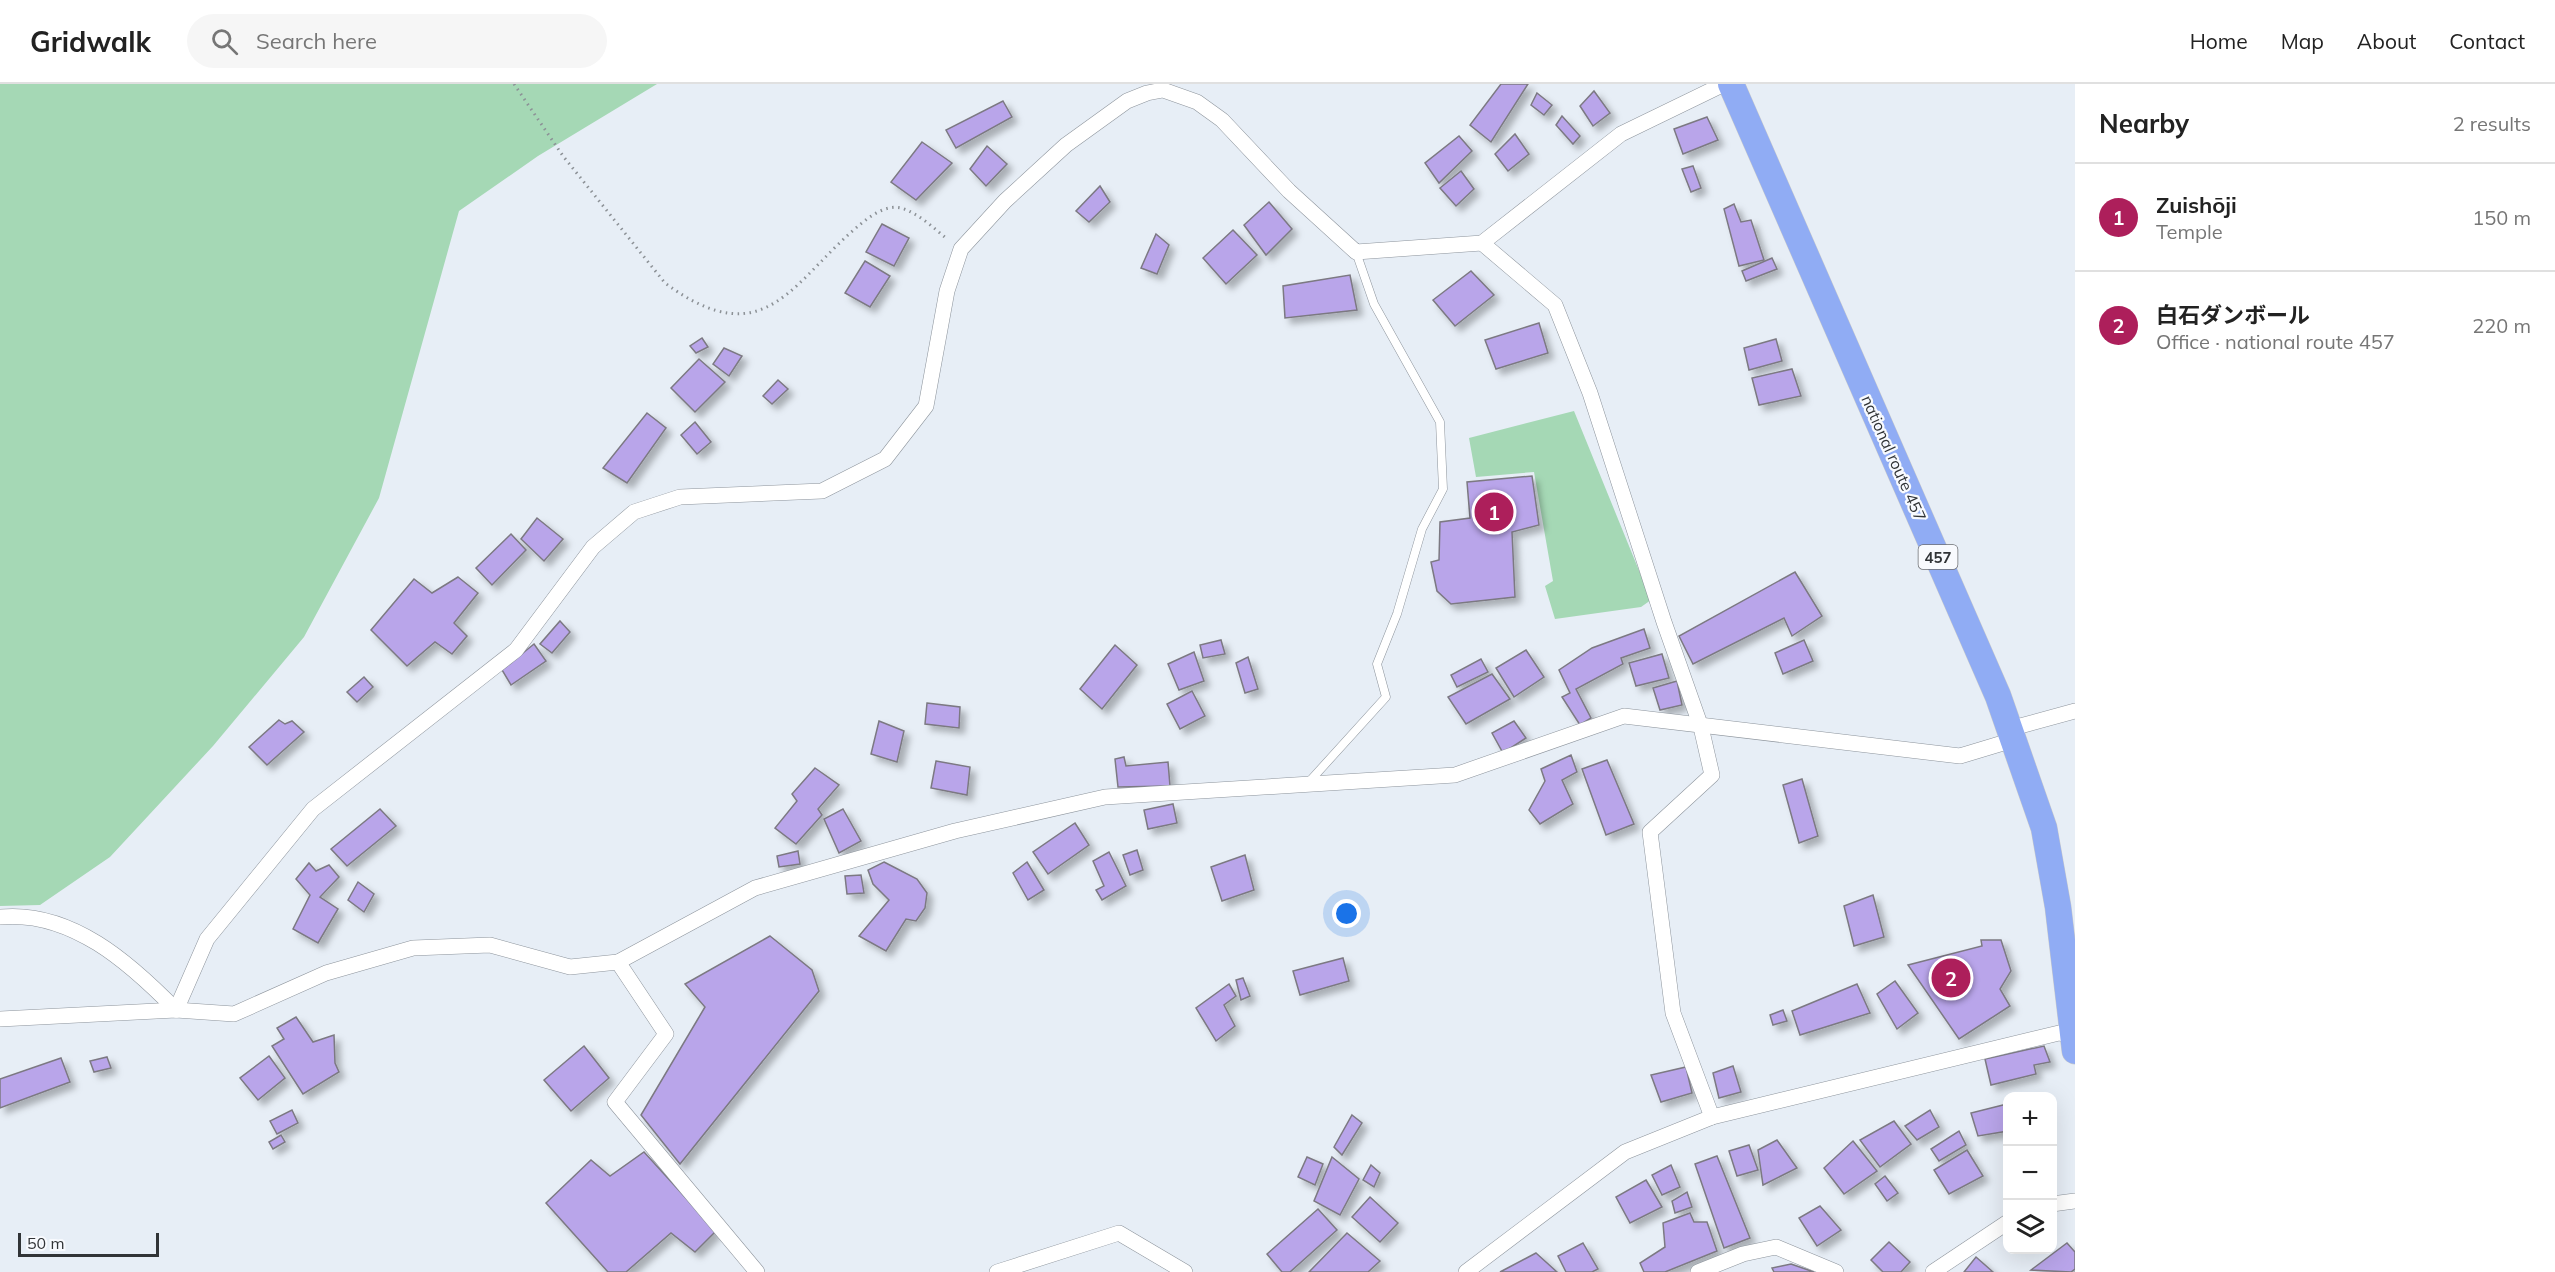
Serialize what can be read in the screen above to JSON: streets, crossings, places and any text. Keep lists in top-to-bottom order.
{
  "streets": {
    "highway": ["national route 457", "457"]
  },
  "scale_bar": "50 m",
  "page": {
    "header": "Gridwalk",
    "search": "Search here",
    "nav": [
      "Home",
      "Map",
      "About",
      "Contact"
    ],
    "heading": ["Nearby", "2 results"],
    "list": [
      {
        "mark": "1",
        "name": "Zuishōji",
        "note": "Temple",
        "value": "150 m"
      },
      {
        "mark": "2",
        "name": "白石ダンボール",
        "note": "Office · national route 457",
        "value": "220 m"
      }
    ],
    "pins": ["1", "2"],
    "map_buttons": ["+", "−"],
    "scale": "50 m"
  }
}
